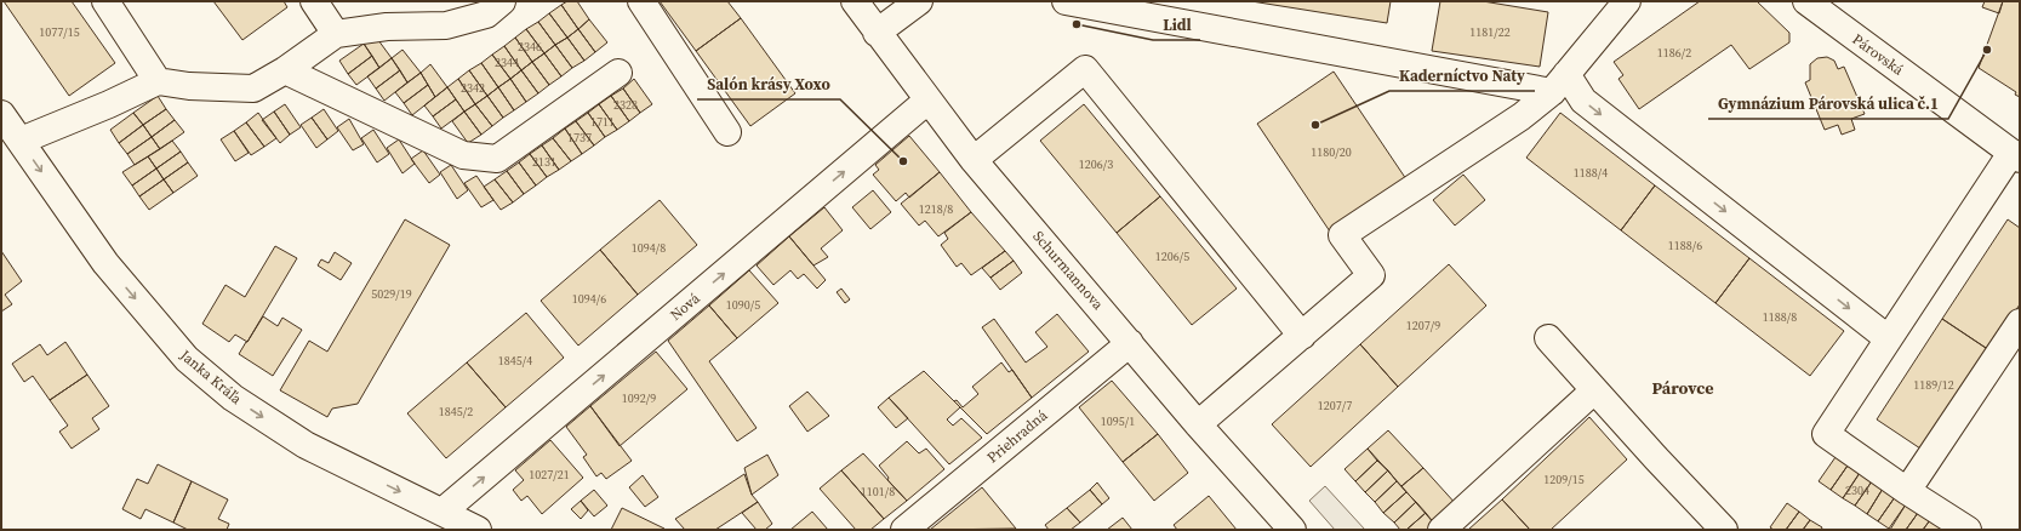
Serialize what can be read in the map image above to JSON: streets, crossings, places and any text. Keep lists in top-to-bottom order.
{
  "streets": {
    "street": [
      "Párovská",
      "Schurmannova",
      "Nová",
      "Janka Kráľa",
      "Priehradná"
    ]
  },
  "crossings": [
    ["Schurmannova", "Nová"],
    ["Schurmannova", "Priehradná"],
    ["Nová", "Janka Kráľa"]
  ],
  "one_way": ["Nová", "Janka Kráľa"],
  "districts": ["Párovce"],
  "places": [
    "Lidl",
    "Gymnázium Párovská ulica č.1",
    "Kaderníctvo Naty",
    "Salón krásy Xoxo"
  ],
  "house_numbers": [
    "1077/15",
    "1181/22",
    "2346",
    "1186/2",
    "2344",
    "2342",
    "2328",
    "1711",
    "1737",
    "1180/20",
    "2131",
    "1206/3",
    "1188/4",
    "1218/8",
    "1188/6",
    "1094/8",
    "1206/5",
    "5029/19",
    "1094/6",
    "1090/5",
    "1188/8",
    "1207/9",
    "1845/4",
    "1189/12",
    "1092/9",
    "1207/7",
    "1845/2",
    "1095/1",
    "1027/21",
    "1209/15",
    "2304",
    "1101/8"
  ]
}
